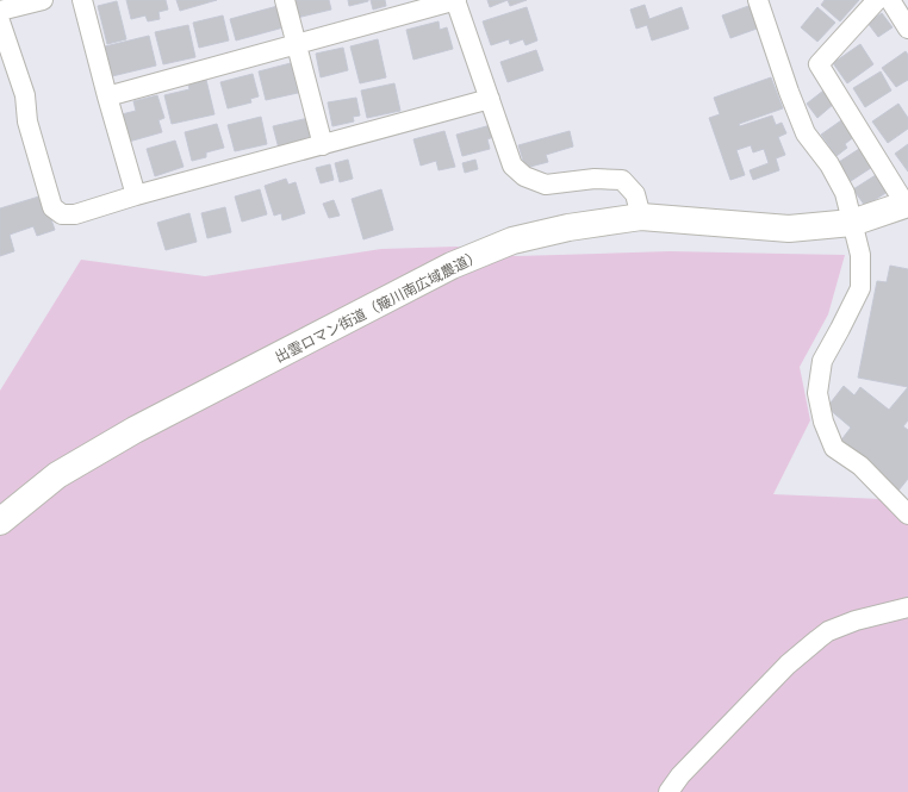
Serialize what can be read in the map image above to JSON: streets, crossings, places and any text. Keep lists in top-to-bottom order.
{
  "streets": {
    "street": ["出雲ロマン街道（簸川南広域農道）"]
  }
}
